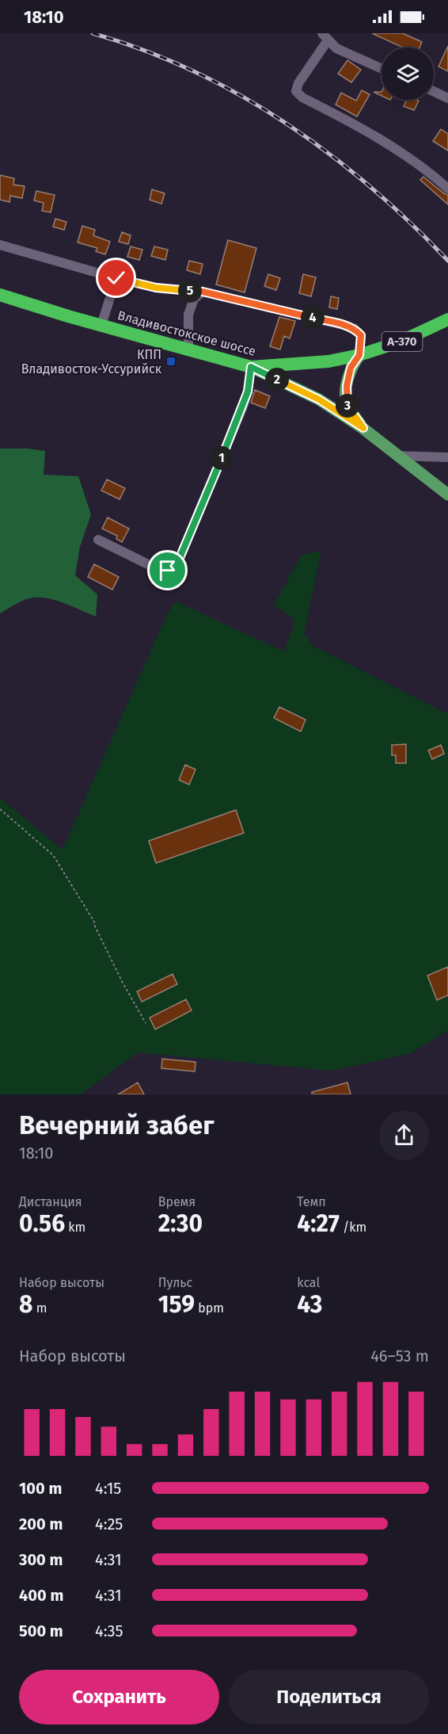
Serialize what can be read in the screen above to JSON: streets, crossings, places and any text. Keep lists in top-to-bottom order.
{
  "streets": {
    "highway": ["Владивостокское шоссе", "А-370"]
  },
  "places": {
    "transit": ["КПП Владивосток-Уссурийск"]
  },
  "page": {
    "status": "18:10",
    "pins": [
      "5",
      "4",
      "2",
      "3",
      "1"
    ],
    "heading": ["Вечерний забег", "18:10"],
    "stats": [
      ["Дистанция", "0.56 km"],
      ["Время", "2:30"],
      ["Темп", "4:27 /km"],
      ["Набор высоты", "8 m"],
      ["Пульс", "159 bpm"],
      ["kcal", "43"]
    ],
    "chart": ["Набор высоты", "46–53 m"],
    "list": [
      {
        "name": "100 m",
        "note": "4:15"
      },
      {
        "name": "200 m",
        "note": "4:25"
      },
      {
        "name": "300 m",
        "note": "4:31"
      },
      {
        "name": "400 m",
        "note": "4:31"
      },
      {
        "name": "500 m",
        "note": "4:35"
      }
    ],
    "buttons": ["Сохранить", "Поделиться"]
  }
}
